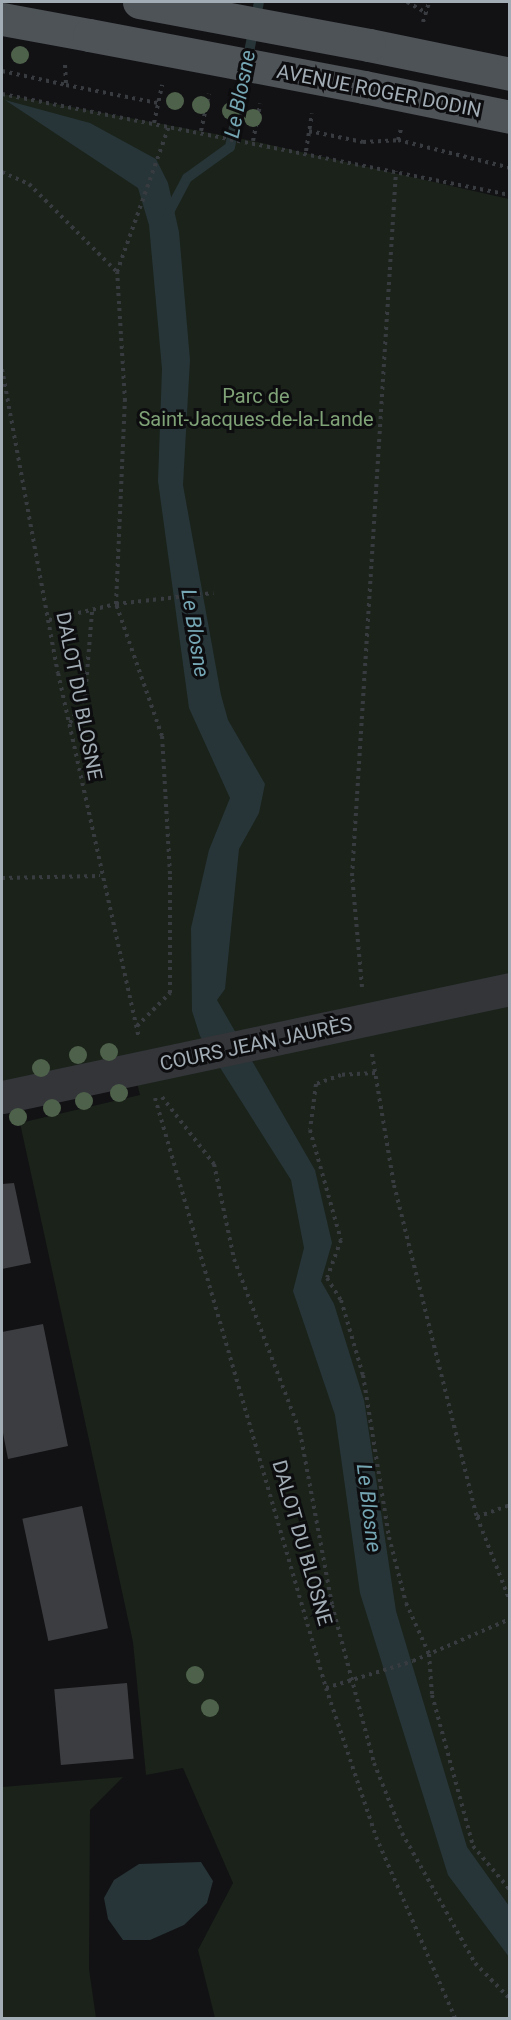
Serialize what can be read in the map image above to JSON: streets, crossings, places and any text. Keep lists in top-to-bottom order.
{
  "streets": {
    "main road": ["AVENUE ROGER DODIN"],
    "street": ["COURS JEAN JAURÈS"],
    "path": ["DALOT DU BLOSNE"]
  },
  "crossings": [
    ["DALOT DU BLOSNE", "COURS JEAN JAURÈS"]
  ],
  "water": ["Le Blosne"],
  "parks": ["Parc de Saint-Jacques-de-la-Lande"]
}
